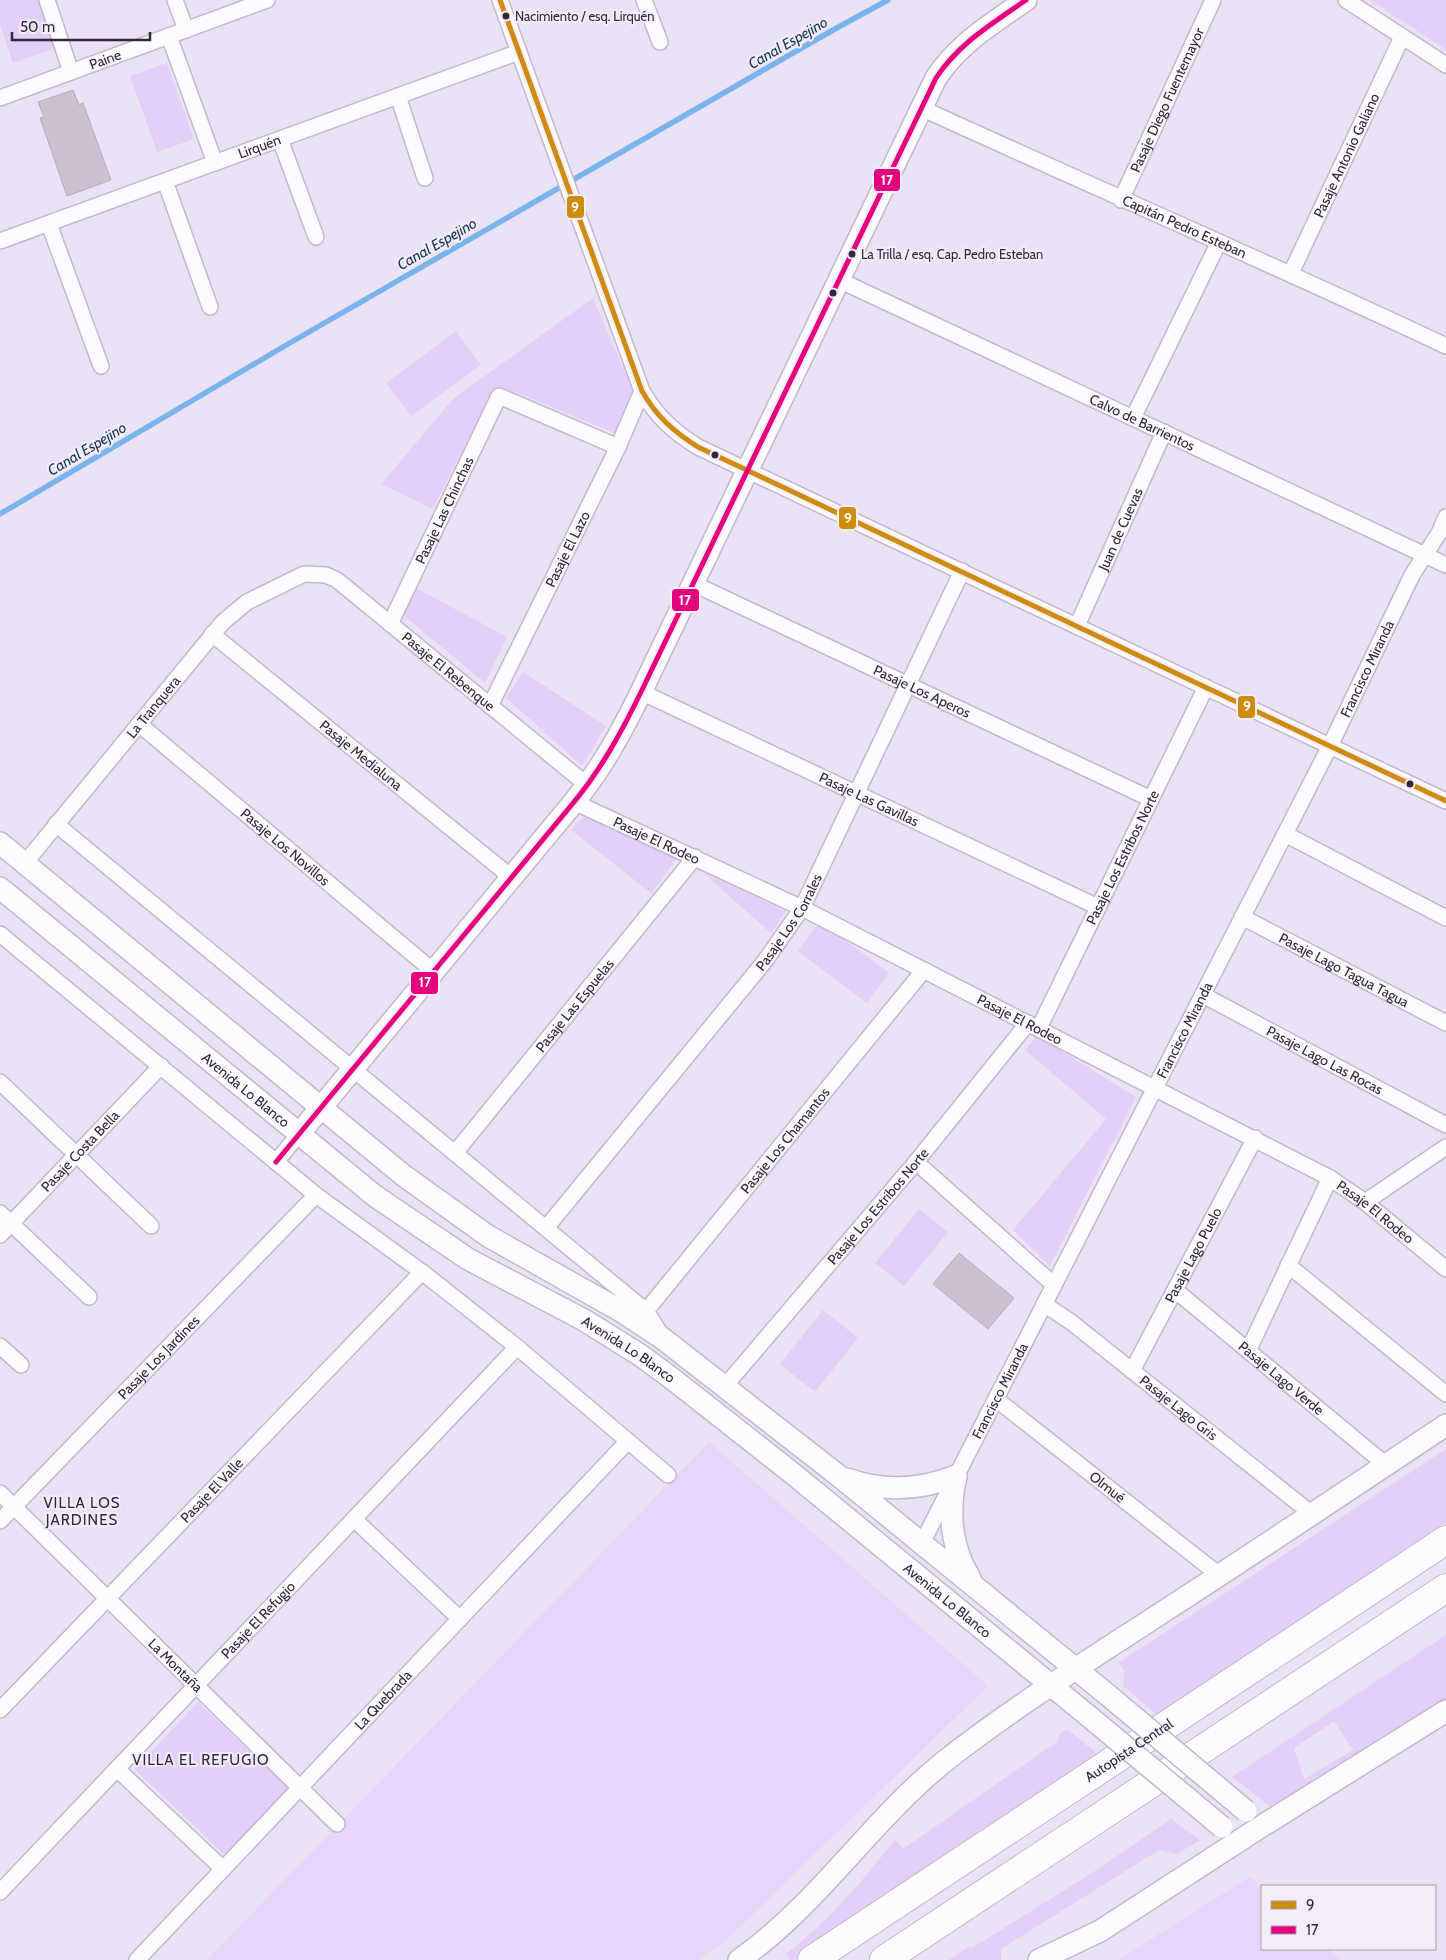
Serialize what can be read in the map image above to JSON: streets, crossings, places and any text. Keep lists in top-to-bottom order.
{
  "streets": {
    "highway": ["Autopista Central"],
    "main road": ["Avenida Lo Blanco"],
    "street": [
      "Paine",
      "Pasaje Diego Fuentemayor",
      "Lirquén",
      "Pasaje Antonio Galiano",
      "Capitán Pedro Esteban",
      "Calvo de Barrientos",
      "Pasaje Las Chinchas",
      "Juan de Cuevas",
      "Pasaje El Lazo",
      "Francisco Miranda",
      "Pasaje El Rebenque",
      "Pasaje Los Aperos",
      "La Tranquera",
      "Pasaje Medialuna",
      "Pasaje Las Gavillas",
      "Pasaje El Rodeo",
      "Pasaje Los Novillos",
      "Pasaje Los Estribos Norte",
      "Pasaje Los Corrales",
      "Pasaje Lago Tagua Tagua",
      "Pasaje Las Espuelas",
      "Pasaje Lago Las Rocas",
      "Pasaje Los Chamantos",
      "Pasaje Costa Bella",
      "Pasaje Lago Puelo",
      "Pasaje Los Jardines",
      "Pasaje Lago Verde",
      "Pasaje Lago Gris",
      "Olmué",
      "Pasaje El Valle",
      "Pasaje El Refugio",
      "La Montaña",
      "La Quebrada"
    ]
  },
  "crossings": [
    ["Pasaje Diego Fuentemayor", "Capitán Pedro Esteban"],
    ["Pasaje Antonio Galiano", "Capitán Pedro Esteban"],
    ["Calvo de Barrientos", "Juan de Cuevas"],
    ["Calvo de Barrientos", "Francisco Miranda"],
    ["Pasaje Las Chinchas", "Pasaje El Lazo"],
    ["Pasaje Las Chinchas", "Pasaje El Rebenque"],
    ["Pasaje El Lazo", "Pasaje El Rebenque"],
    ["Francisco Miranda", "Pasaje El Rodeo"],
    ["Francisco Miranda", "Pasaje Lago Tagua Tagua"],
    ["Francisco Miranda", "Pasaje Lago Las Rocas"],
    ["Francisco Miranda", "Avenida Lo Blanco"],
    ["Francisco Miranda", "Pasaje Lago Gris"],
    ["Francisco Miranda", "Olmué"],
    ["Pasaje El Rebenque", "La Tranquera"],
    ["Pasaje Los Aperos", "Pasaje Los Estribos Norte"],
    ["Pasaje Los Aperos", "Pasaje Los Corrales"],
    ["La Tranquera", "Pasaje Medialuna"],
    ["La Tranquera", "Pasaje Los Novillos"],
    ["La Tranquera", "Avenida Lo Blanco"],
    ["Pasaje Las Gavillas", "Pasaje Los Estribos Norte"],
    ["Pasaje Las Gavillas", "Pasaje Los Corrales"],
    ["Pasaje El Rodeo", "Pasaje Los Estribos Norte"],
    ["Pasaje El Rodeo", "Pasaje Los Corrales"],
    ["Pasaje El Rodeo", "Pasaje Las Espuelas"],
    ["Pasaje El Rodeo", "Pasaje Los Chamantos"],
    ["Pasaje El Rodeo", "Pasaje Lago Puelo"],
    ["Pasaje Los Estribos Norte", "Avenida Lo Blanco"],
    ["Pasaje Los Corrales", "Avenida Lo Blanco"],
    ["Pasaje Las Espuelas", "Avenida Lo Blanco"],
    ["Avenida Lo Blanco", "Pasaje Los Chamantos"],
    ["Pasaje Lago Puelo", "Pasaje Lago Verde"],
    ["Pasaje Lago Puelo", "Pasaje Lago Gris"],
    ["Pasaje Los Jardines", "La Montaña"],
    ["Pasaje El Valle", "La Montaña"],
    ["Pasaje El Refugio", "La Montaña"],
    ["La Montaña", "La Quebrada"]
  ],
  "districts": ["VILLA LOS JARDINES", "VILLA EL REFUGIO"],
  "water": ["Canal Espejino"],
  "places": ["Nacimiento / esq. Lirquén", "La Trilla / esq. Cap. Pedro Esteban"],
  "lines": ["transit line 9", "transit line 17"],
  "legend": ["9", "17"],
  "scale_bar": "50 m"
}
